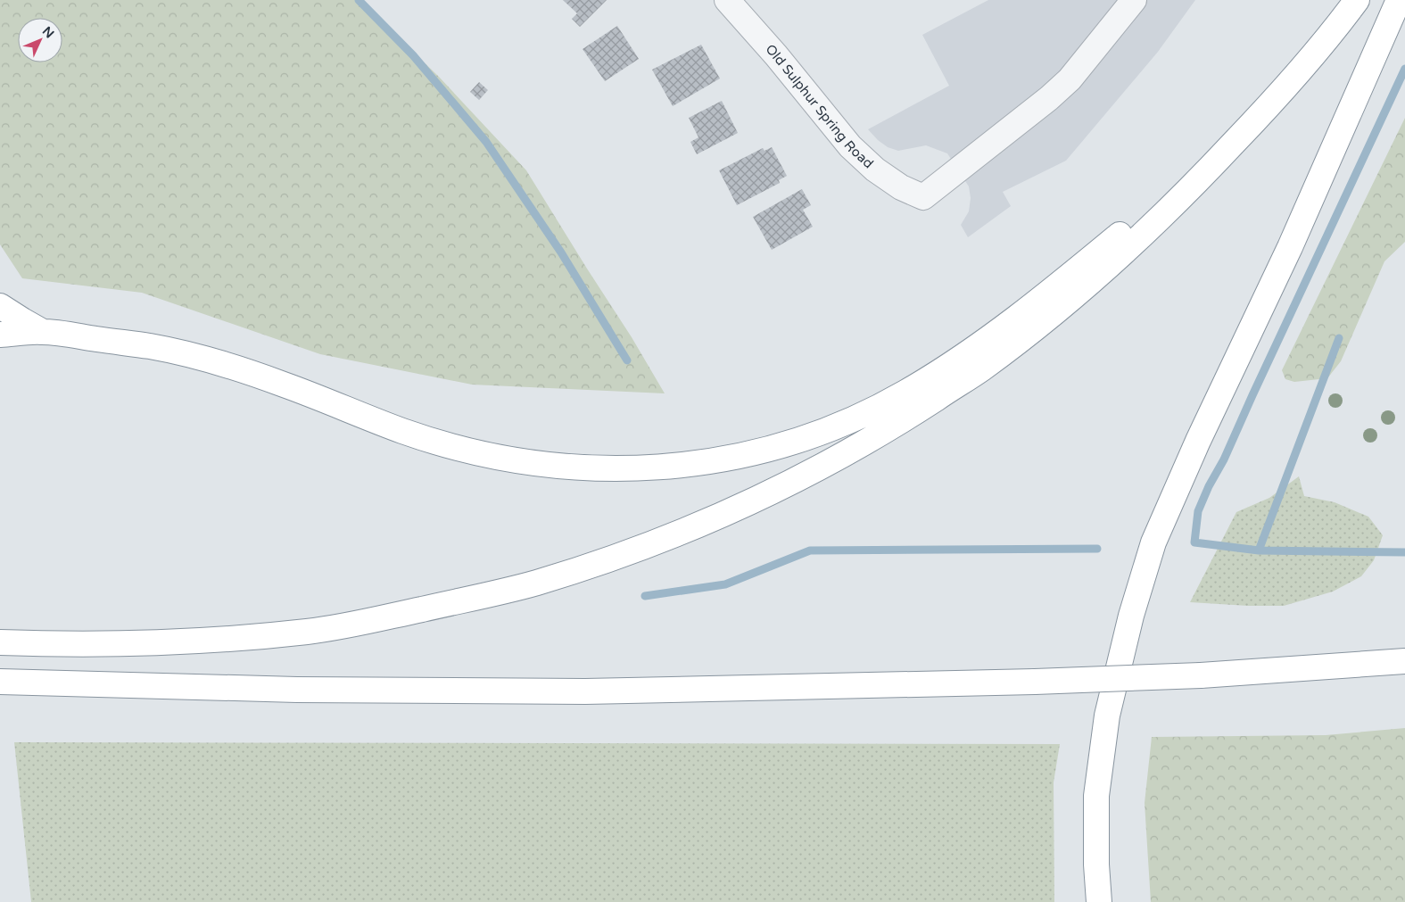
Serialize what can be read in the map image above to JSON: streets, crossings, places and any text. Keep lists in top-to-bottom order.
{
  "streets": {
    "street": ["Old Sulphur Spring Road"]
  },
  "north": "top right"
}
